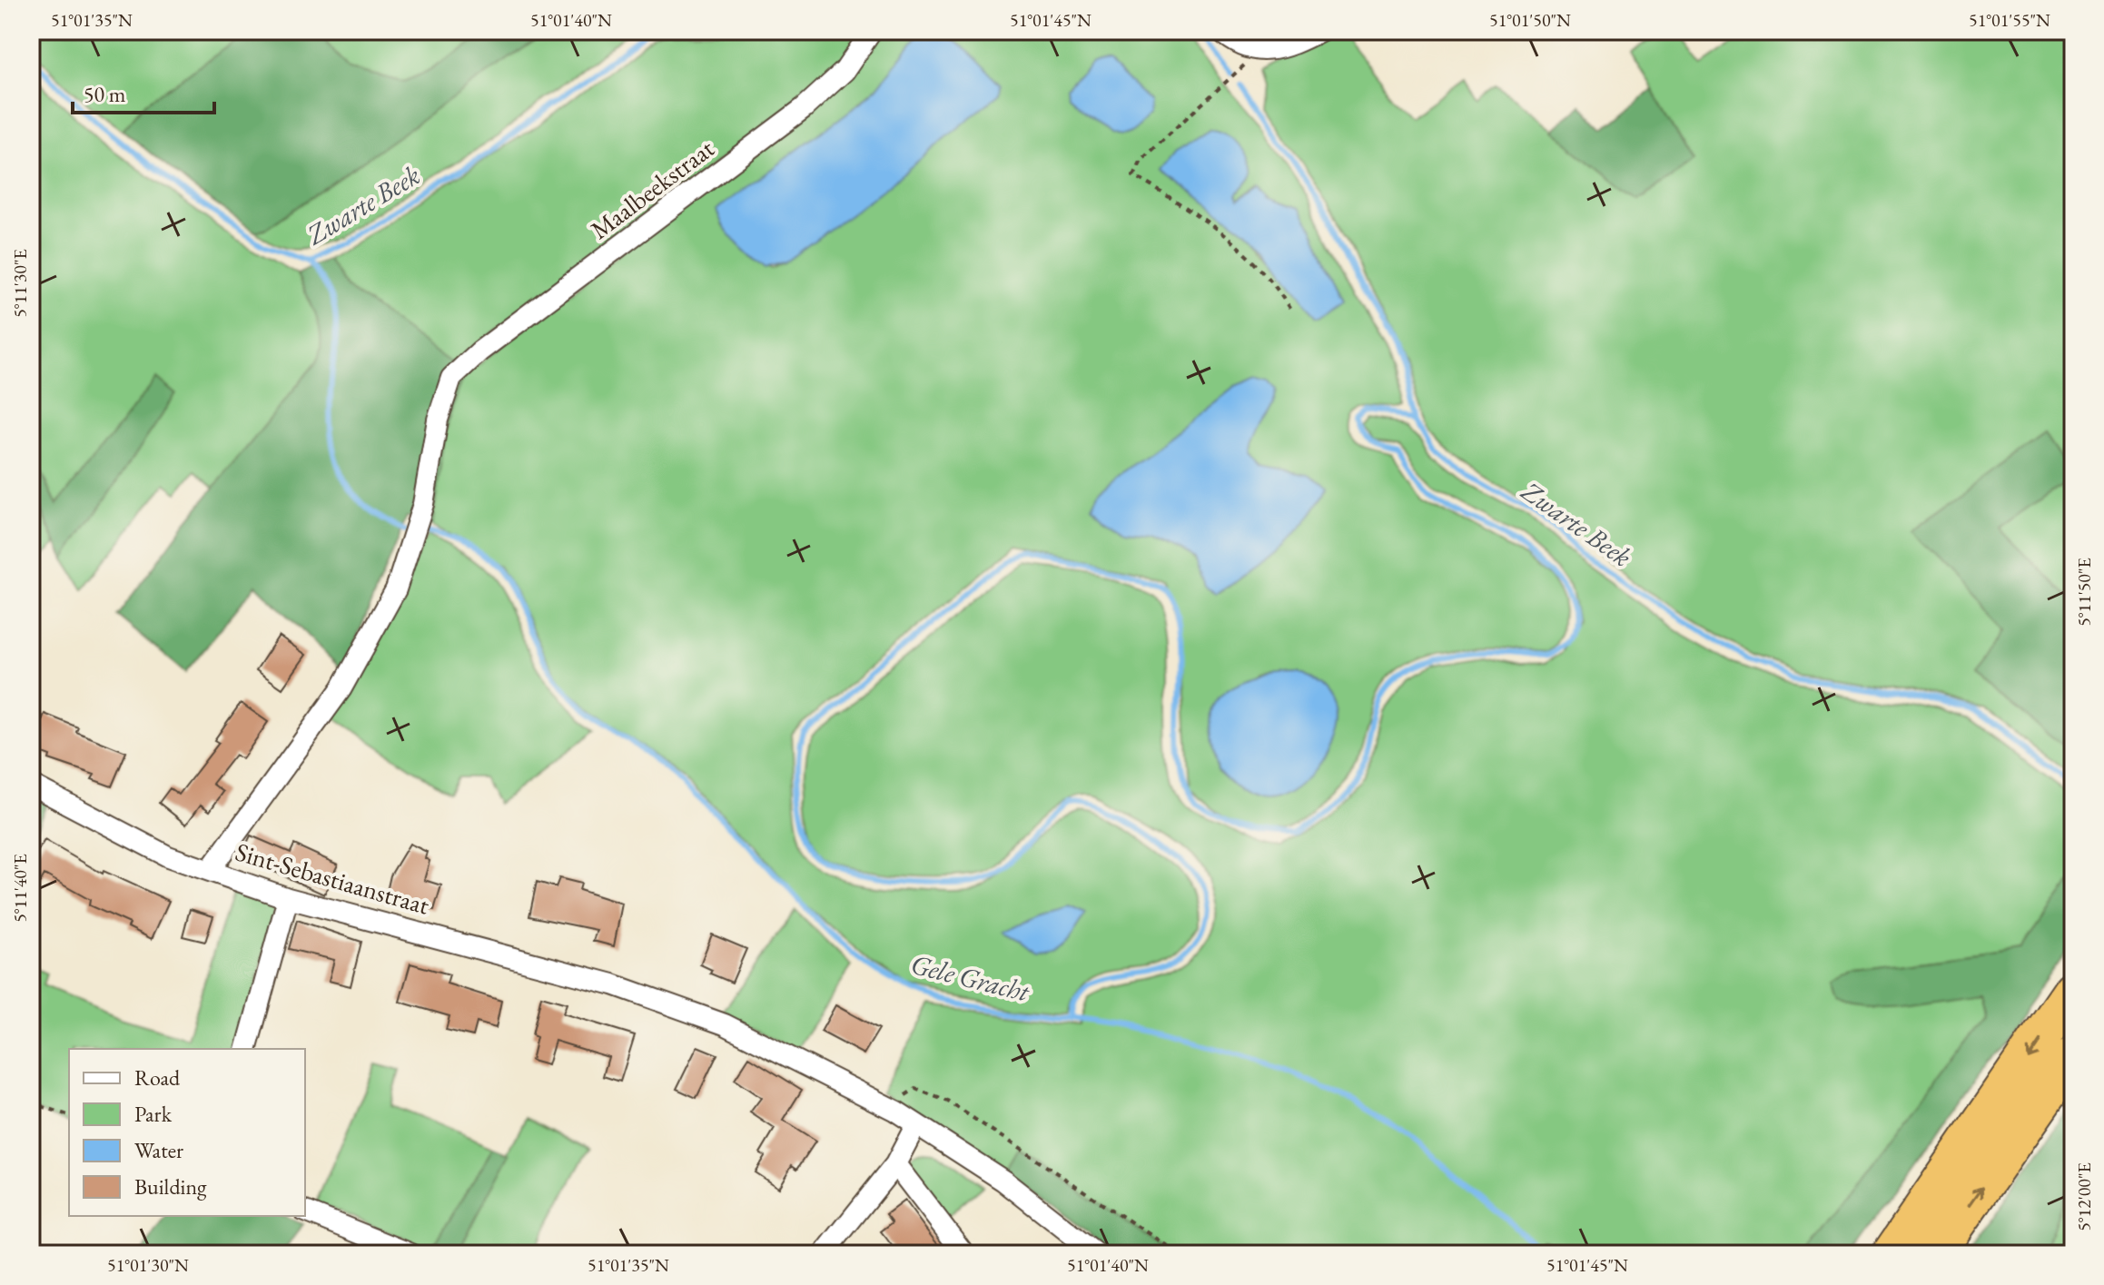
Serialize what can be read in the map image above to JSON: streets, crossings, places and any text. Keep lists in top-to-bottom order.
{
  "streets": {
    "street": ["Maalbeekstraat", "Sint-Sebastiaanstraat"]
  },
  "crossings": [
    ["Maalbeekstraat", "Sint-Sebastiaanstraat"]
  ],
  "water": ["Zwarte Beek", "Gele Gracht"],
  "legend": [
    "Road",
    "Park",
    "Water",
    "Building"
  ],
  "scale_bar": "50 m",
  "coordinates": [
    "51°01'35\"N",
    "51°01'40\"N",
    "51°01'45\"N",
    "51°01'50\"N",
    "51°01'55\"N",
    "5°11'30\"E",
    "5°11'50\"E",
    "5°11'40\"E",
    "5°12'00\"E",
    "51°01'30\"N"
  ]
}
